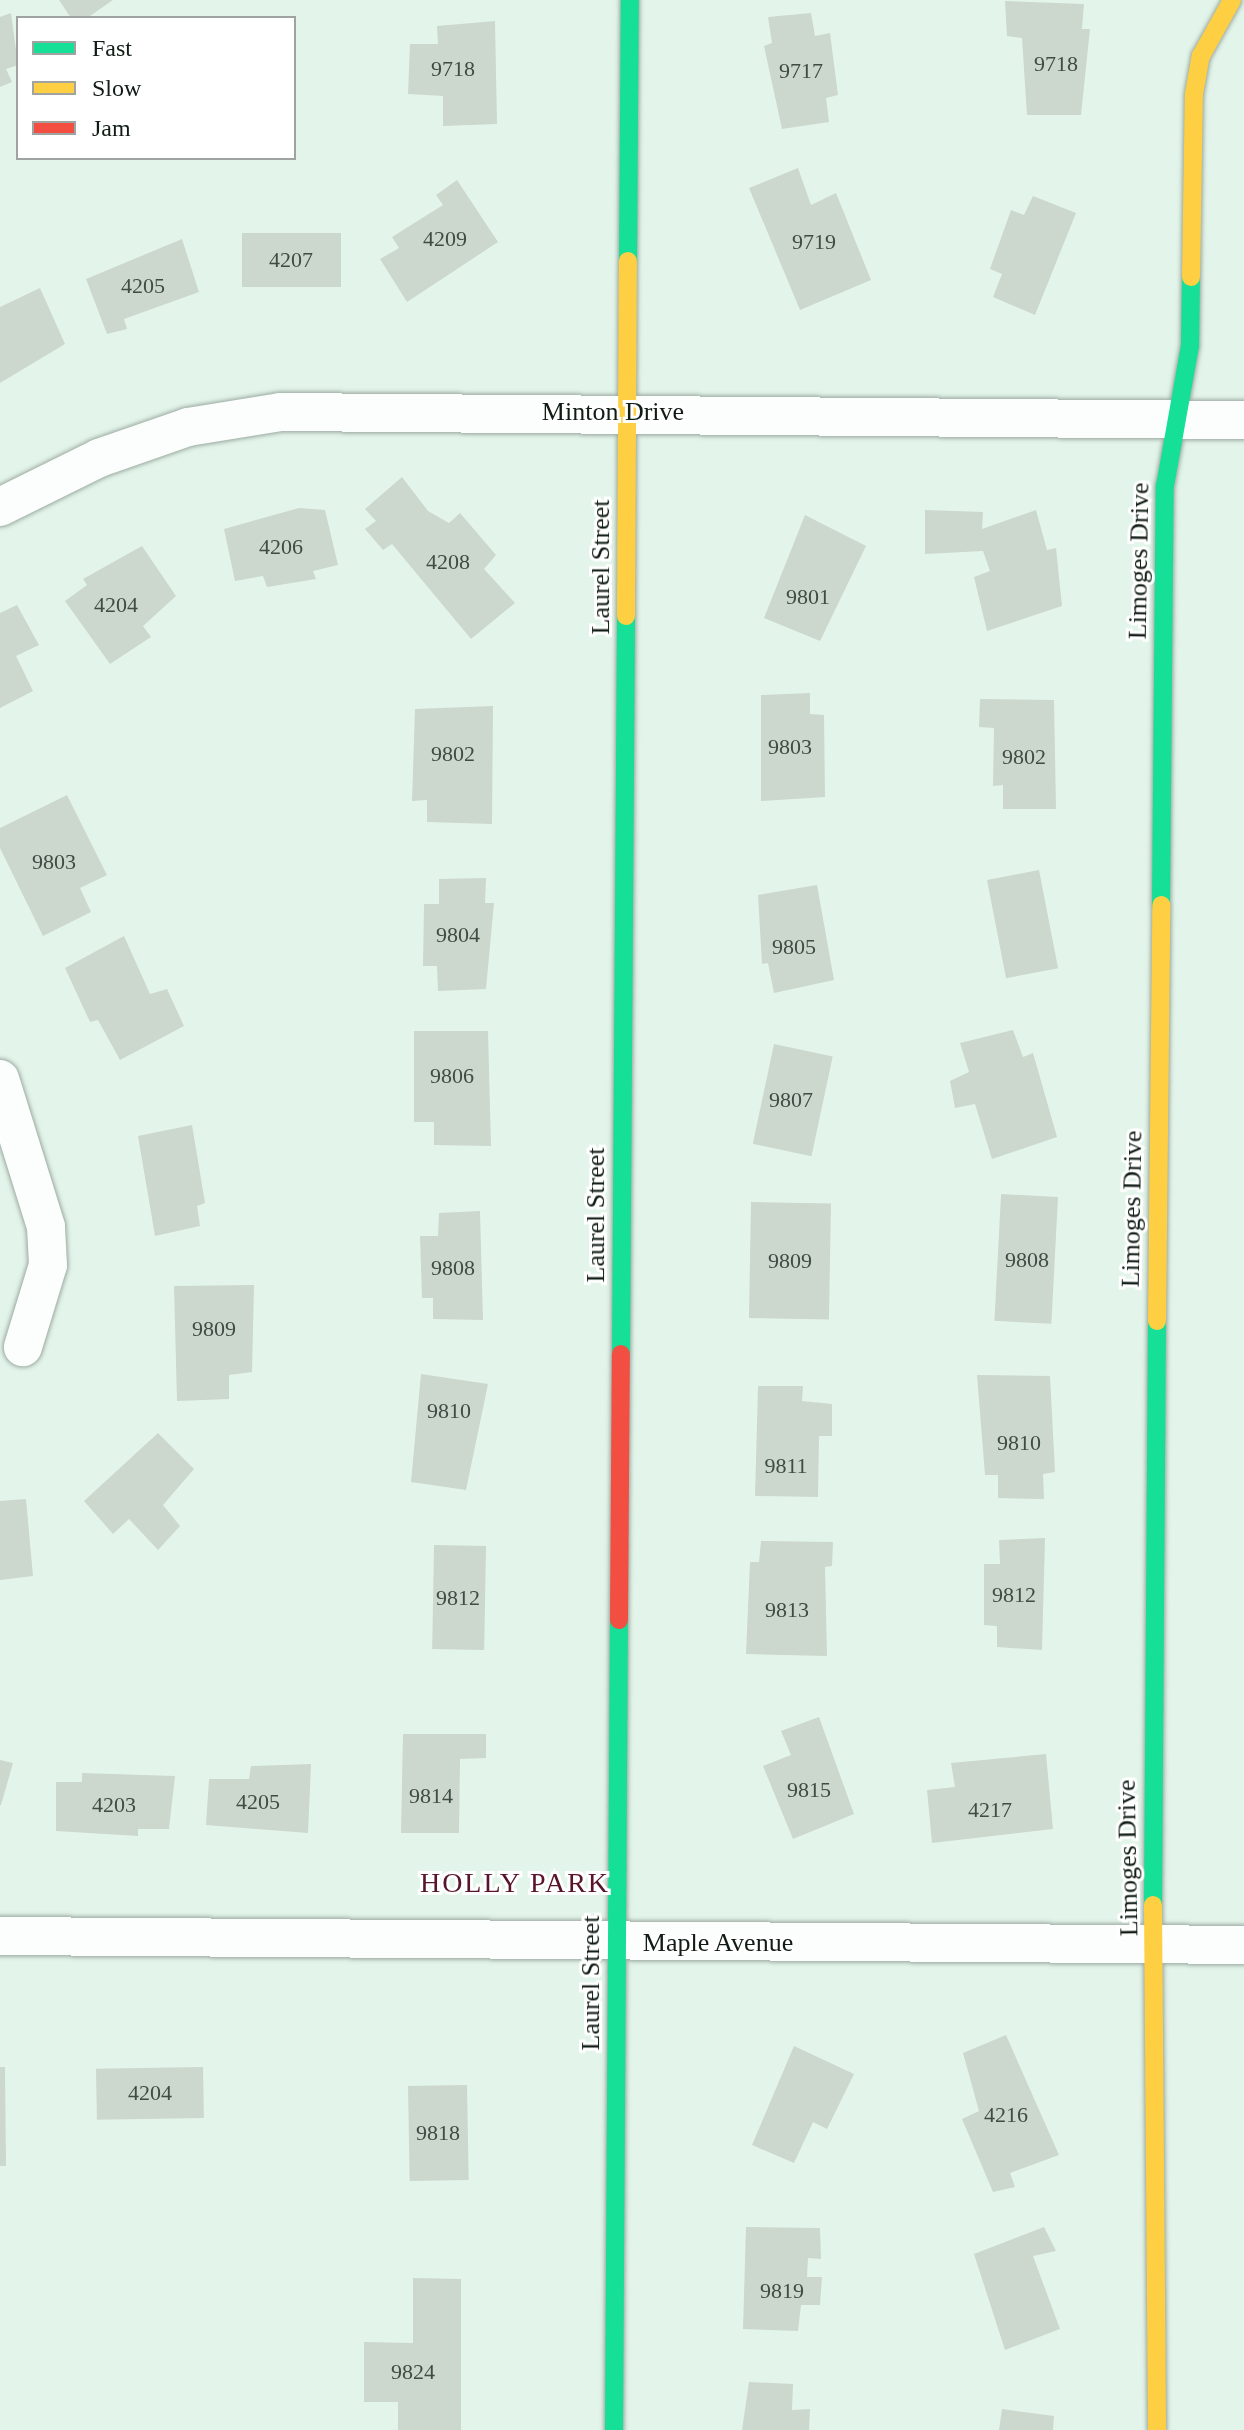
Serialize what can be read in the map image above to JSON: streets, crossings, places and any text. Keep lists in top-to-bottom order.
{
  "streets": {
    "street": [
      "Minton Drive",
      "Limoges Drive",
      "Laurel Street",
      "Maple Avenue"
    ]
  },
  "crossings": [
    ["Minton Drive", "Limoges Drive"],
    ["Minton Drive", "Laurel Street"],
    ["Limoges Drive", "Maple Avenue"],
    ["Laurel Street", "Maple Avenue"]
  ],
  "districts": ["HOLLY PARK"],
  "house_numbers": [
    "9718",
    "9718",
    "9717",
    "4209",
    "9719",
    "4207",
    "4205",
    "4206",
    "4208",
    "9801",
    "4204",
    "9803",
    "9802",
    "9802",
    "9803",
    "9804",
    "9805",
    "9806",
    "9807",
    "9808",
    "9809",
    "9808",
    "9809",
    "9810",
    "9810",
    "9811",
    "9812",
    "9812",
    "9813",
    "9815",
    "9814",
    "4205",
    "4203",
    "4217",
    "4204",
    "4216",
    "9818",
    "9819",
    "9824"
  ],
  "legend": ["Fast", "Slow", "Jam"]
}
